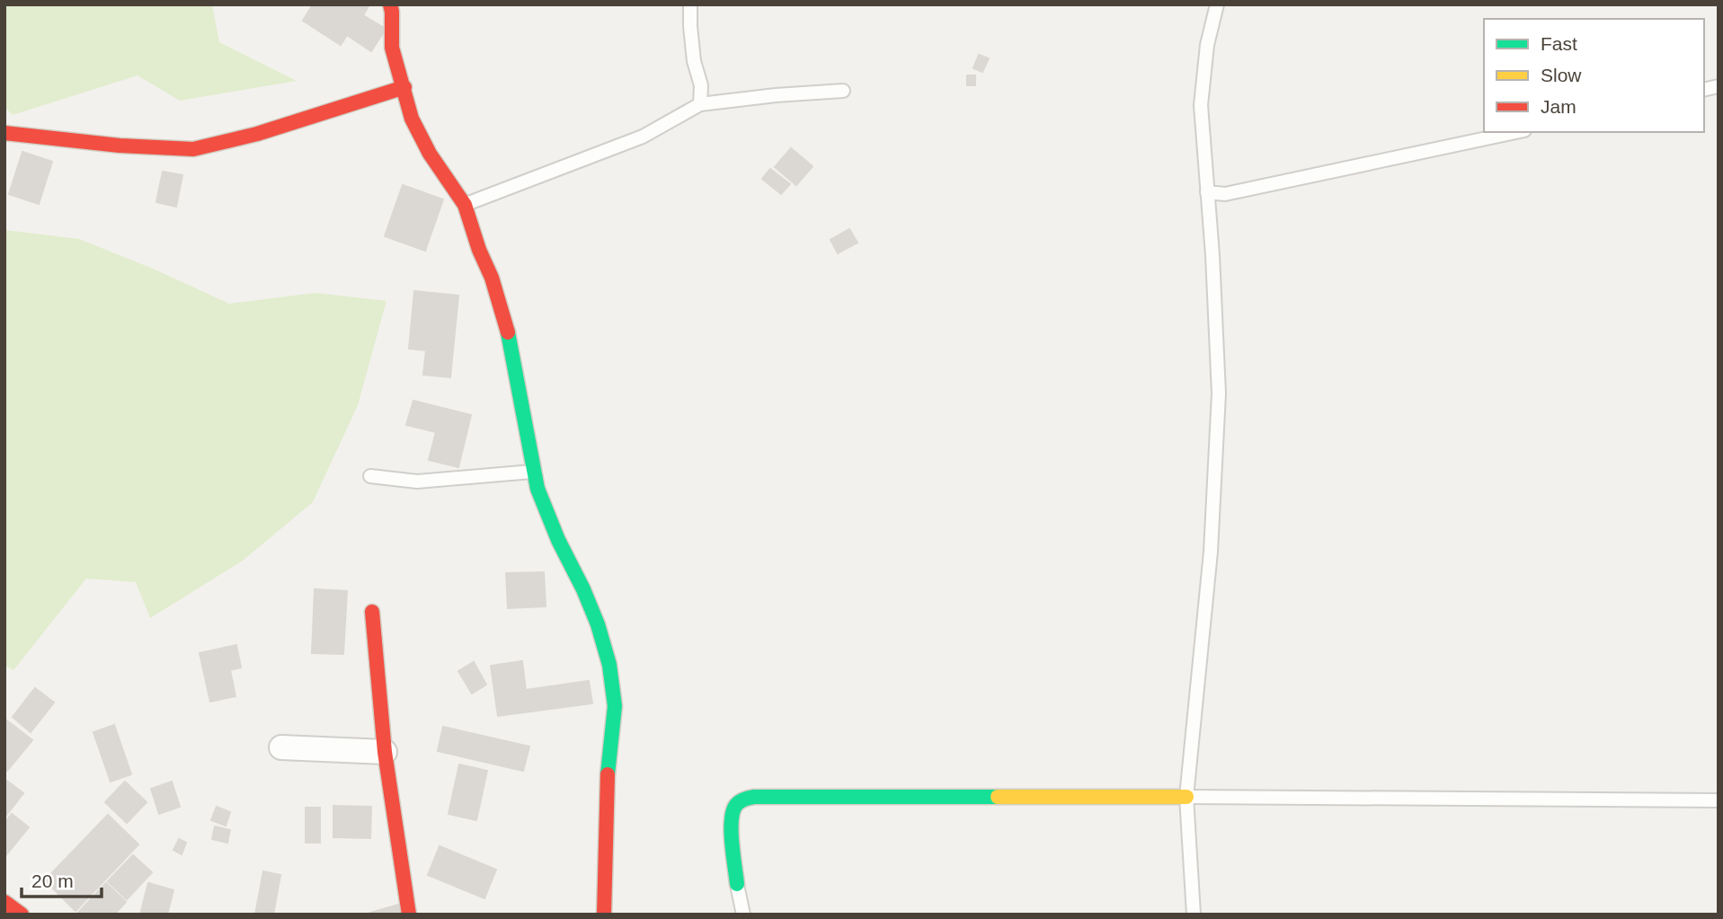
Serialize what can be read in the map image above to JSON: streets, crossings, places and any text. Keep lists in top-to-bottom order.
{
  "legend": ["Fast", "Slow", "Jam"],
  "scale_bar": "20 m"
}
